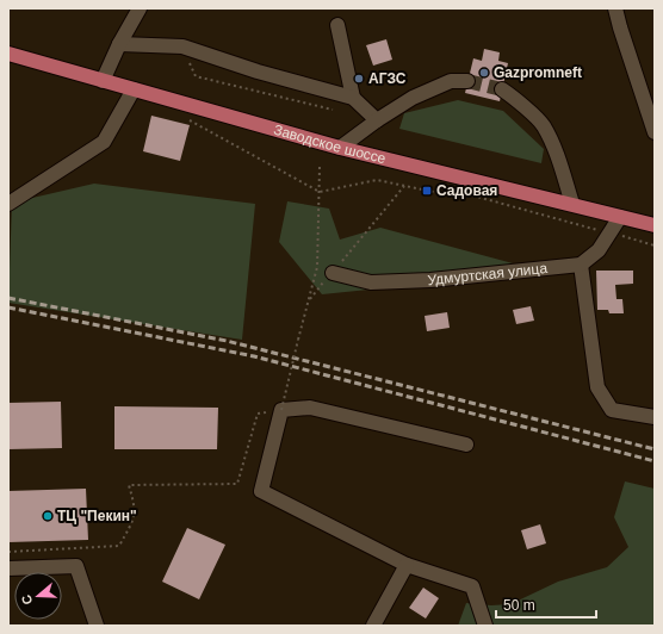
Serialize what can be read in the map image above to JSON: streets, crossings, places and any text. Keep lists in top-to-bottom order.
{
  "streets": {
    "main road": ["Заводское шоссе"],
    "street": ["Удмуртская улица"]
  },
  "places": {
    "other": ["Gazpromneft", "АГЗС", "ТЦ \"Пекин\""],
    "transit": ["Садовая"]
  },
  "scale_bar": "50 m",
  "north": "left"
}
